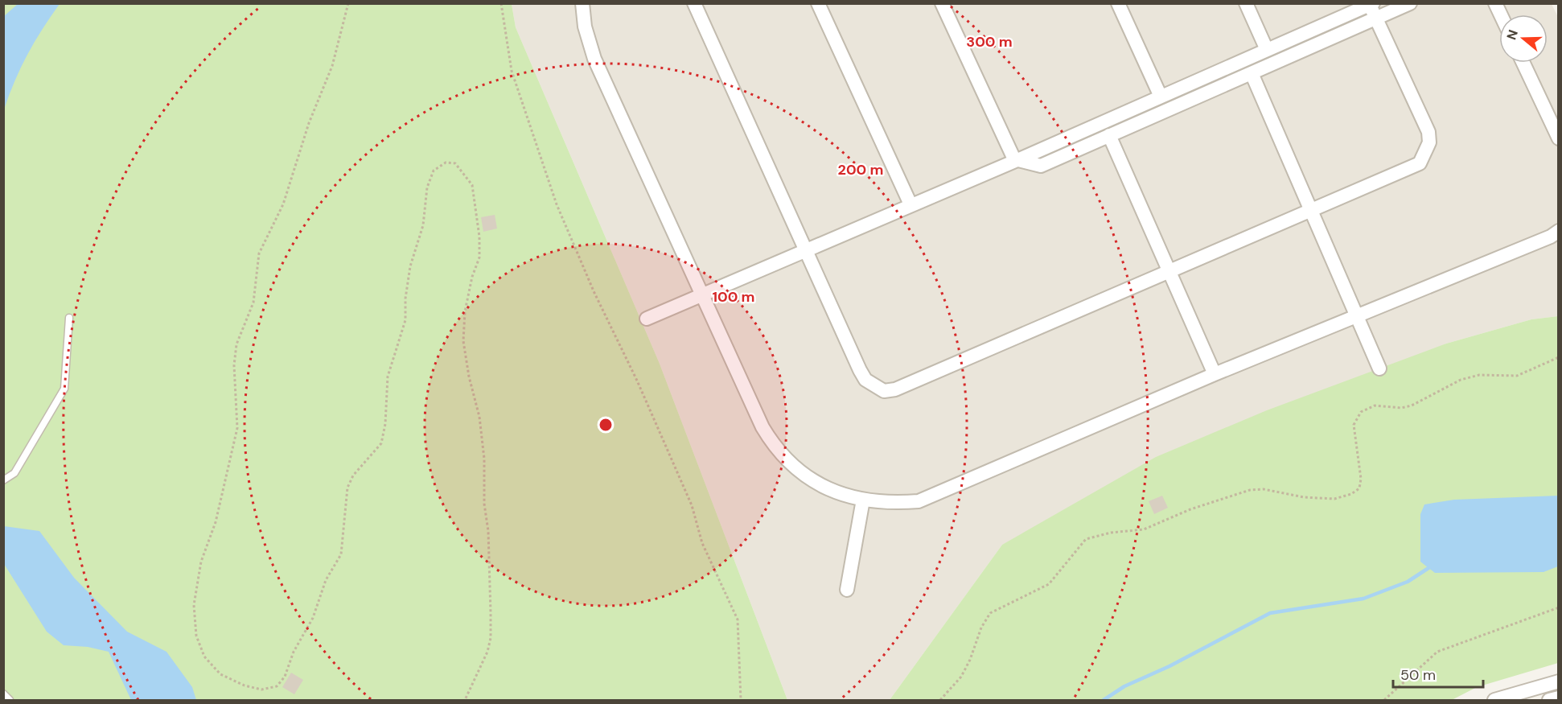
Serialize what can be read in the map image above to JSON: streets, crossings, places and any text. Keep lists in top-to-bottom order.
{
  "scale_bar": "50 m",
  "north": "left",
  "rings": ["300 m", "200 m", "100 m"]
}
